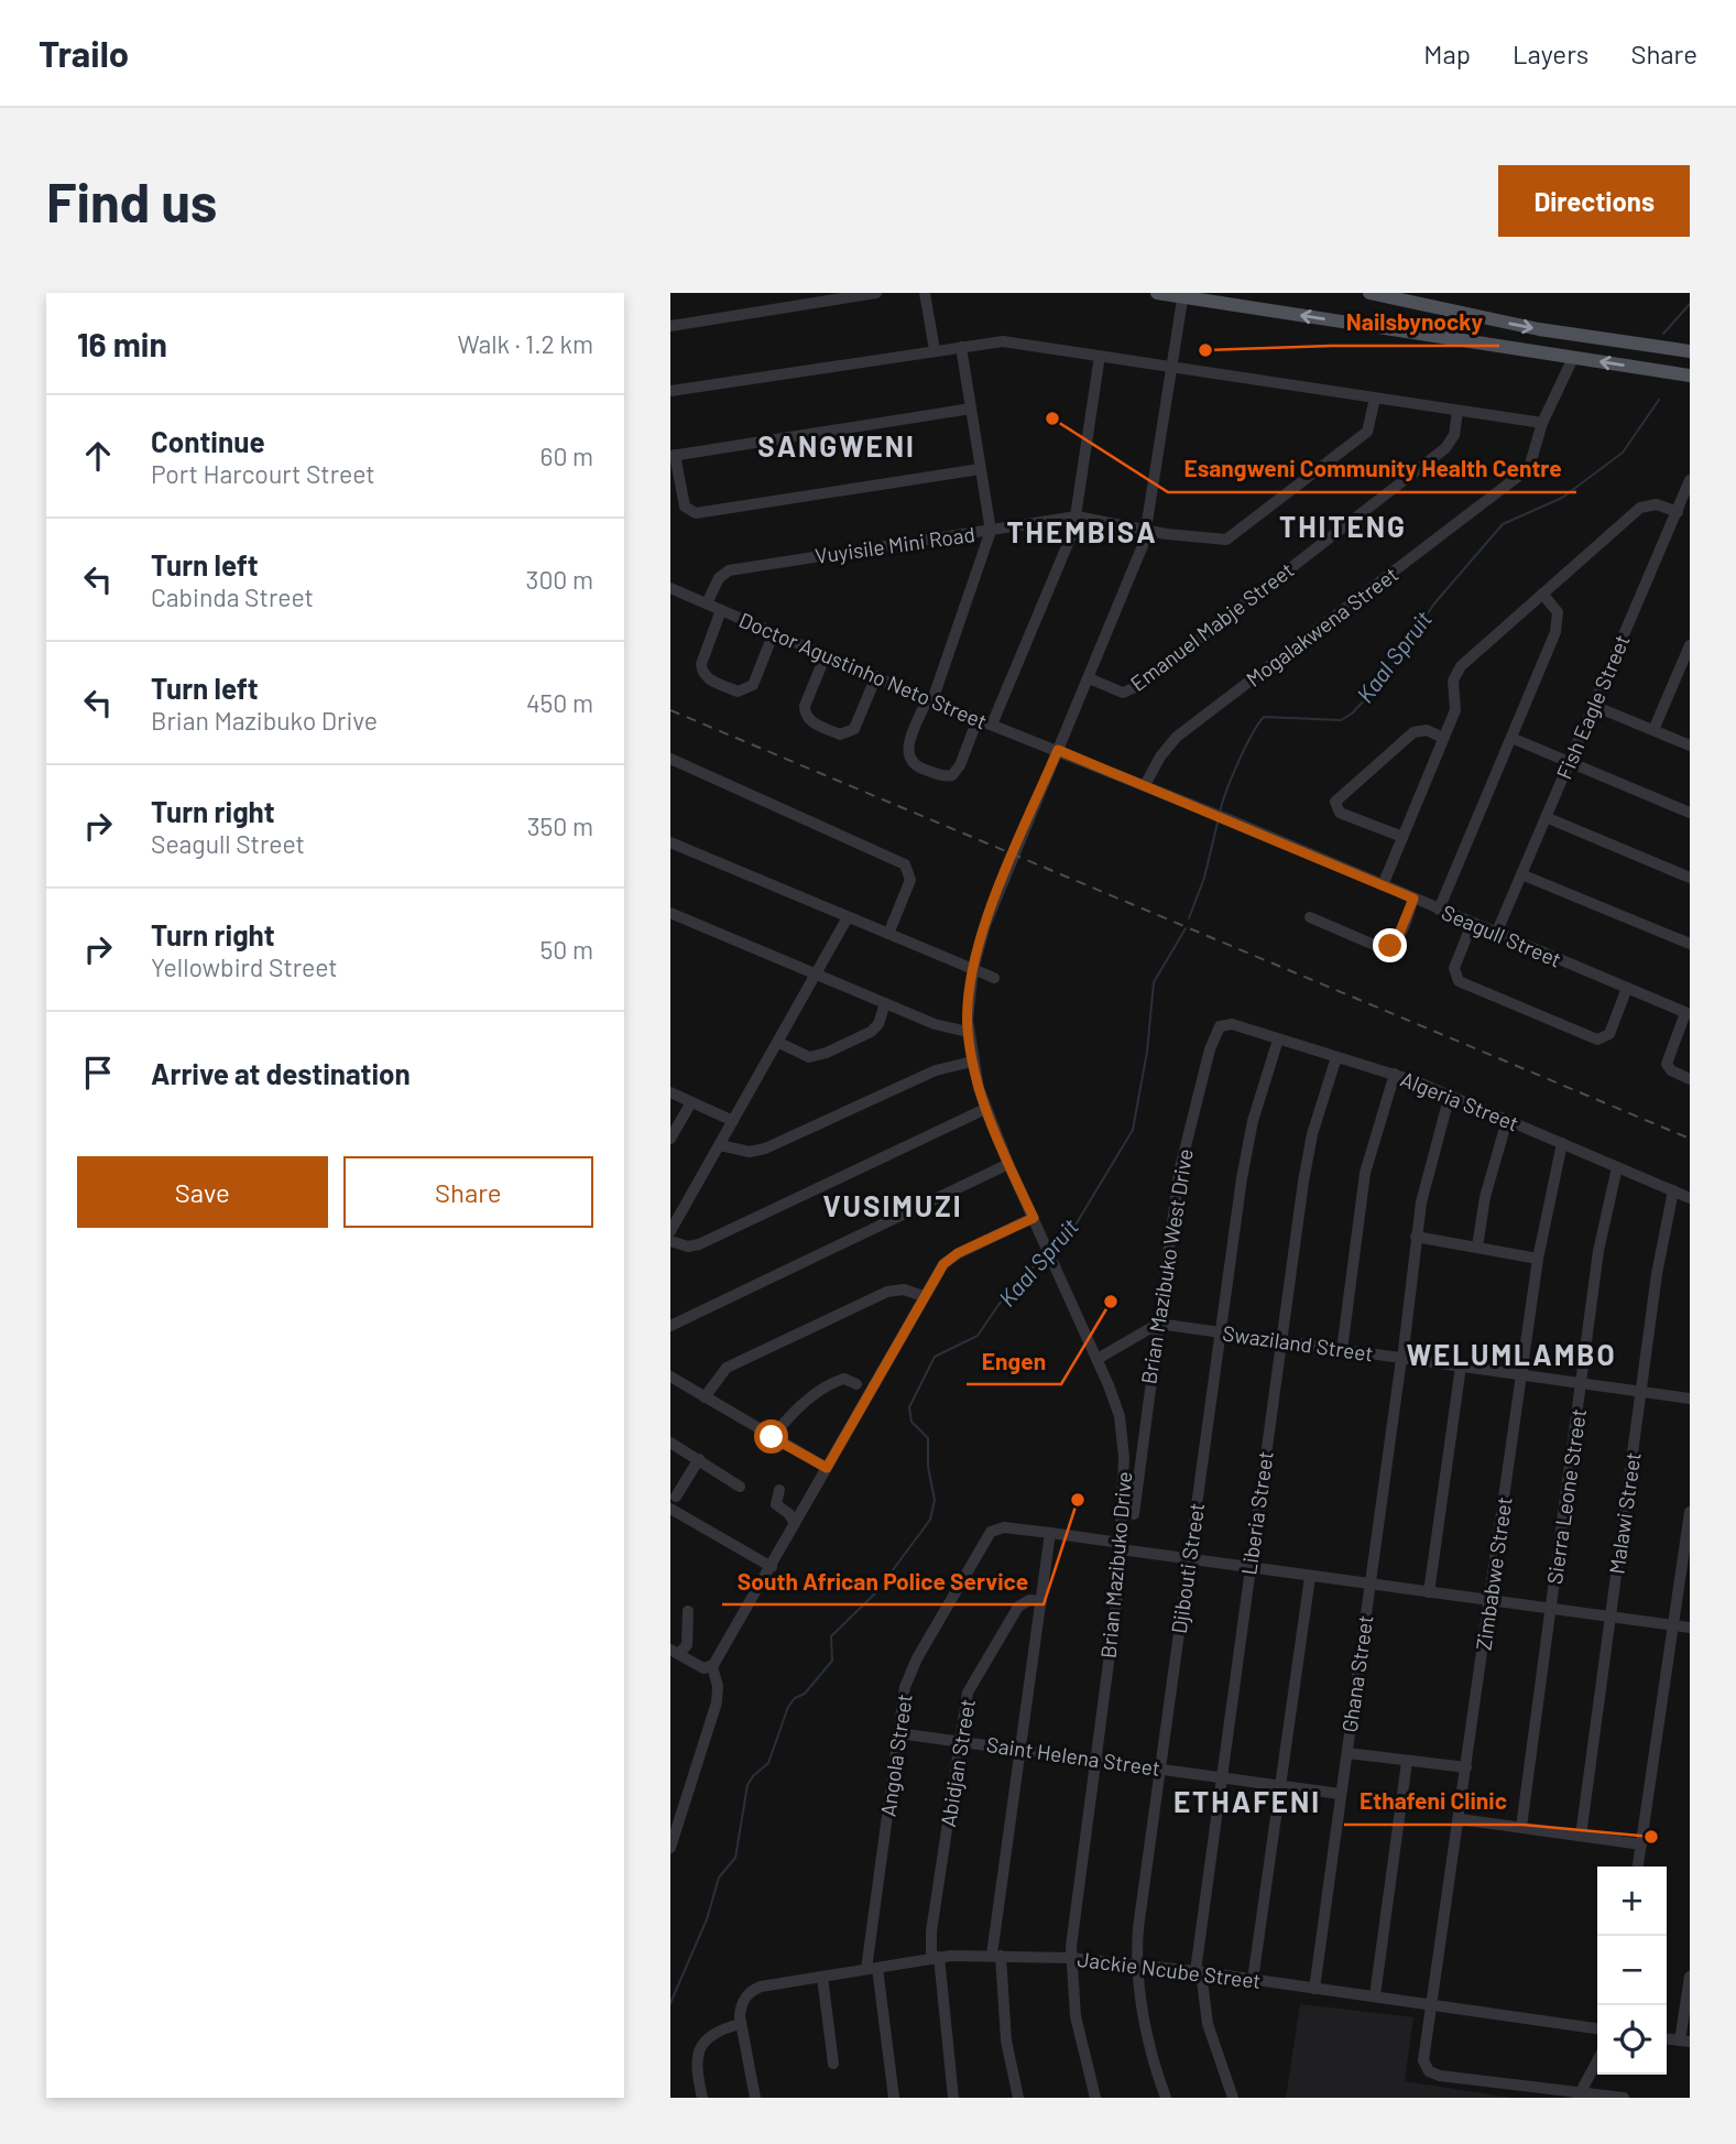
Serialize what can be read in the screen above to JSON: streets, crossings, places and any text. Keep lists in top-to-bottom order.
{
  "streets": {
    "street": [
      "Vuyisile Mini Road",
      "Emanuel Mabje Street",
      "Mogalakwena Street",
      "Doctor Agustinho Neto Street",
      "Fish Eagle Street",
      "Seagull Street",
      "Algeria Street",
      "Brian Mazibuko West Drive",
      "Swaziland Street",
      "Sierra Leone Street",
      "Liberia Street",
      "Malawi Street",
      "Brian Mazibuko Drive",
      "Djibouti Street",
      "Zimbabwe Street",
      "Ghana Street",
      "Angola Street",
      "Saint Helena Street",
      "Abidjan Street",
      "Jackie Ncube Street"
    ]
  },
  "crossings": [
    ["Vuyisile Mini Road", "Doctor Agustinho Neto Street"],
    ["Vuyisile Mini Road", "Brian Mazibuko Drive"],
    ["Emanuel Mabje Street", "Brian Mazibuko Drive"],
    ["Mogalakwena Street", "Seagull Street"],
    ["Doctor Agustinho Neto Street", "Seagull Street"],
    ["Doctor Agustinho Neto Street", "Brian Mazibuko Drive"],
    ["Fish Eagle Street", "Seagull Street"],
    ["Seagull Street", "Brian Mazibuko Drive"],
    ["Algeria Street", "Brian Mazibuko West Drive"],
    ["Algeria Street", "Sierra Leone Street"],
    ["Algeria Street", "Liberia Street"],
    ["Algeria Street", "Malawi Street"],
    ["Algeria Street", "Djibouti Street"],
    ["Algeria Street", "Zimbabwe Street"],
    ["Algeria Street", "Ghana Street"],
    ["Brian Mazibuko West Drive", "Swaziland Street"],
    ["Swaziland Street", "Sierra Leone Street"],
    ["Swaziland Street", "Liberia Street"],
    ["Swaziland Street", "Malawi Street"],
    ["Swaziland Street", "Djibouti Street"],
    ["Swaziland Street", "Zimbabwe Street"],
    ["Swaziland Street", "Ghana Street"],
    ["Sierra Leone Street", "Angola Street"],
    ["Liberia Street", "Angola Street"],
    ["Liberia Street", "Saint Helena Street"],
    ["Liberia Street", "Jackie Ncube Street"],
    ["Malawi Street", "Angola Street"],
    ["Brian Mazibuko Drive", "Angola Street"],
    ["Brian Mazibuko Drive", "Saint Helena Street"],
    ["Brian Mazibuko Drive", "Jackie Ncube Street"],
    ["Djibouti Street", "Angola Street"],
    ["Djibouti Street", "Saint Helena Street"],
    ["Djibouti Street", "Jackie Ncube Street"],
    ["Zimbabwe Street", "Angola Street"],
    ["Zimbabwe Street", "Jackie Ncube Street"],
    ["Ghana Street", "Angola Street"],
    ["Ghana Street", "Saint Helena Street"],
    ["Ghana Street", "Jackie Ncube Street"],
    ["Angola Street", "Saint Helena Street"],
    ["Angola Street", "Jackie Ncube Street"],
    ["Saint Helena Street", "Abidjan Street"],
    ["Abidjan Street", "Jackie Ncube Street"]
  ],
  "districts": [
    "SANGWENI",
    "THITENG",
    "THEMBISA",
    "VUSIMUZI",
    "WELUMLAMBO",
    "ETHAFENI"
  ],
  "water": ["Kaal Spruit"],
  "places": [
    "Nailsbynocky",
    "Esangweni Community Health Centre",
    "Engen",
    "South African Police Service",
    "Ethafeni Clinic"
  ],
  "page": {
    "header": "Trailo",
    "nav": ["Map", "Layers", "Share"],
    "buttons": [
      "Directions",
      ["Save", "Share"]
    ],
    "title": "Find us",
    "heading": ["16 min", "Walk · 1.2 km"],
    "list": [
      ["Continue", "Port Harcourt Street", "60 m"],
      ["Turn left", "Cabinda Street", "300 m"],
      ["Turn left", "Brian Mazibuko Drive", "450 m"],
      ["Turn right", "Seagull Street", "350 m"],
      ["Turn right", "Yellowbird Street", "50 m"],
      "Arrive at destination"
    ],
    "map_buttons": ["+", "−"]
  }
}
